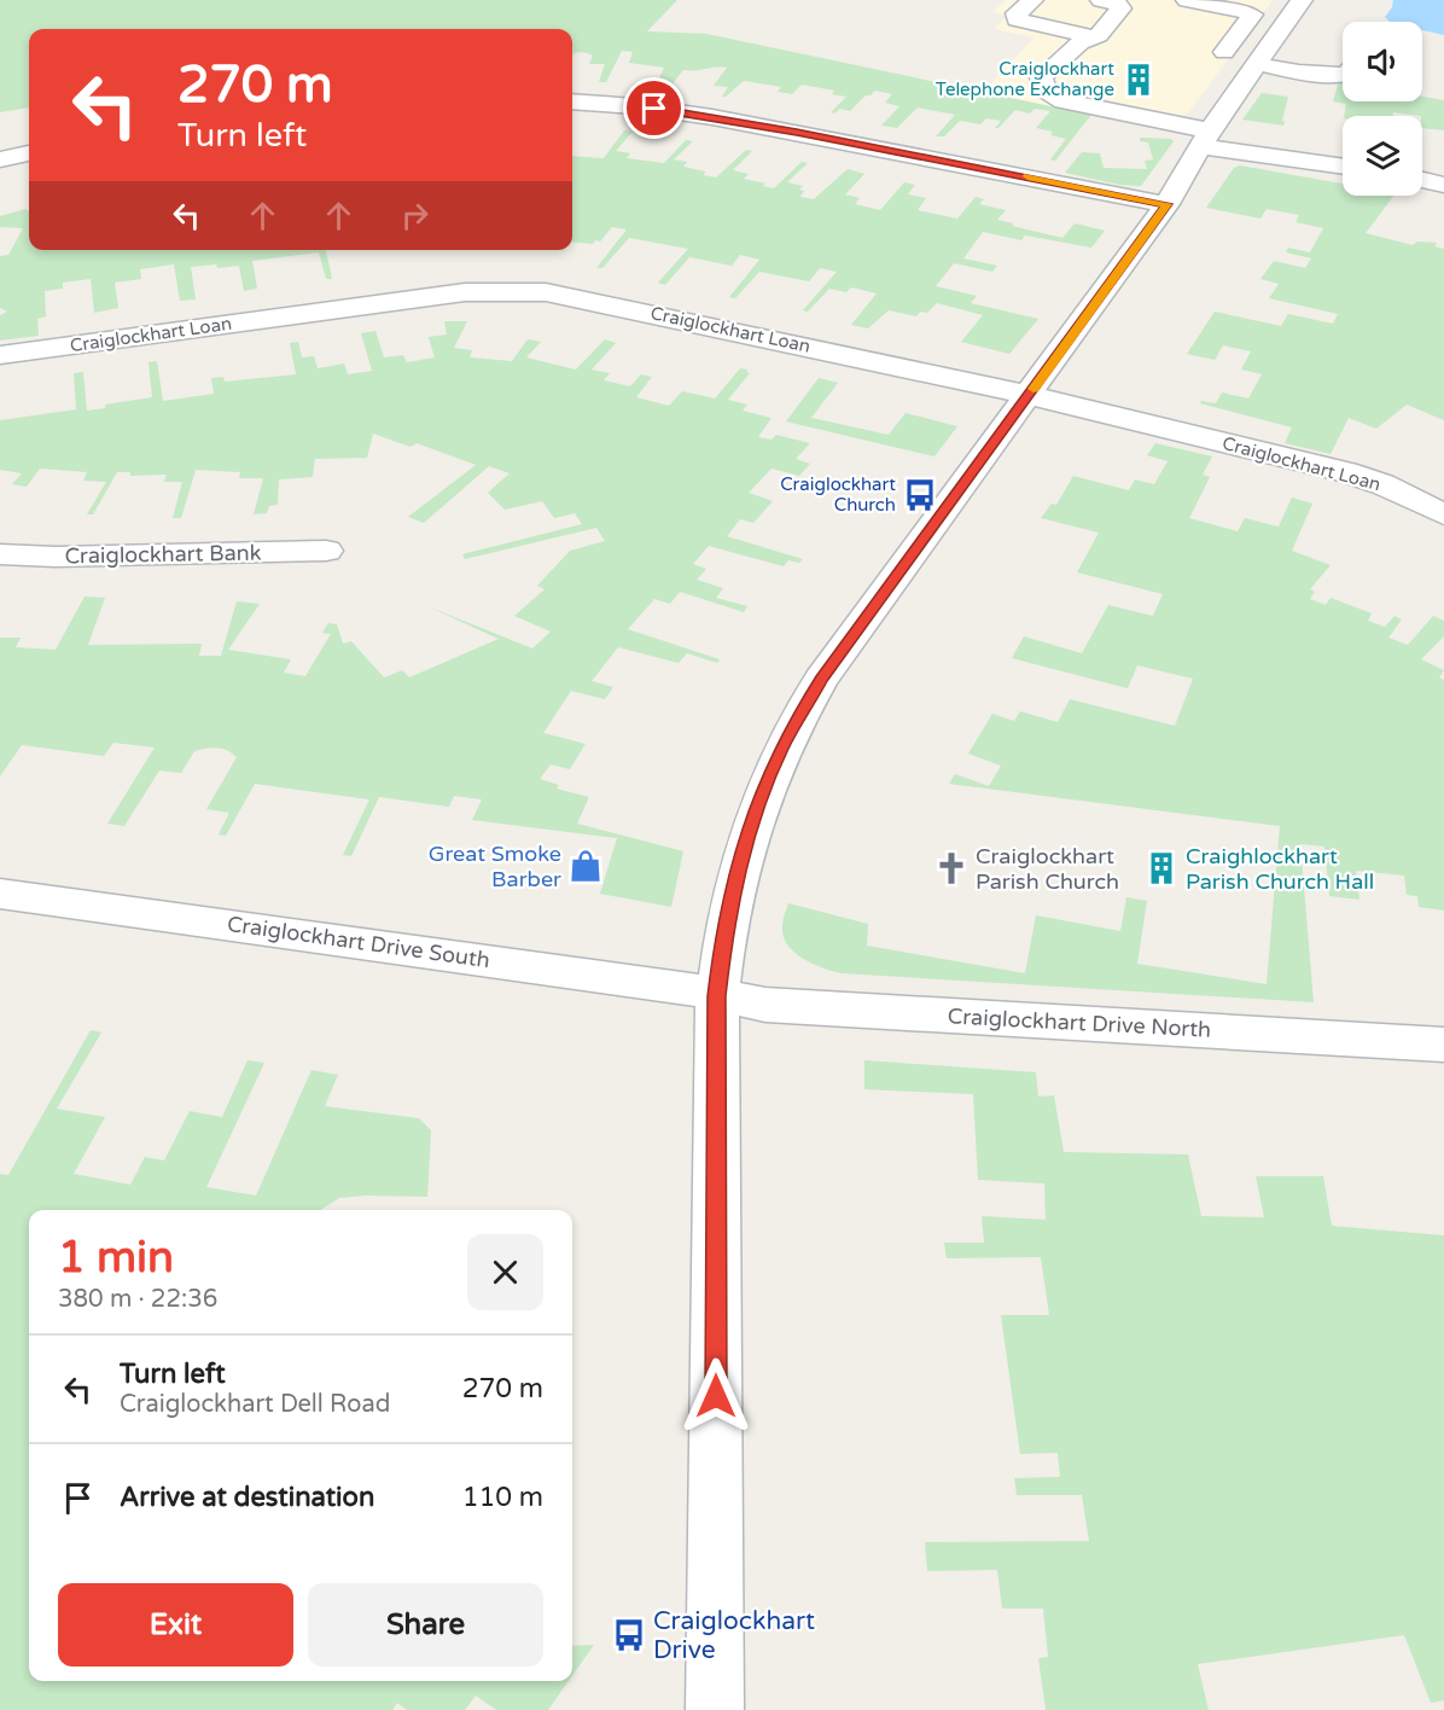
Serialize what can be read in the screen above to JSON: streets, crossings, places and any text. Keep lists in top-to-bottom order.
{
  "streets": {
    "street": [
      "Craiglockhart Loan",
      "Craiglockhart Bank",
      "Craiglockhart Drive South",
      "Craiglockhart Drive North"
    ]
  },
  "crossings": [
    ["Craiglockhart Drive South", "Craiglockhart Drive North"]
  ],
  "places": {
    "building": ["Craiglockhart Telephone Exchange", "Craighlockhart Parish Church Hall"],
    "bus stop": ["Craiglockhart Church", "Craiglockhart Drive"],
    "shop": ["Great Smoke Barber"],
    "church": ["Craiglockhart Parish Church"]
  },
  "page": {
    "turn": ["270 m", "Turn left"],
    "heading": ["1 min", "380 m · 22:36"],
    "list": [
      {
        "name": "Turn left",
        "note": "Craiglockhart Dell Road",
        "value": "270 m"
      },
      {
        "name": "Arrive at destination",
        "value": "110 m"
      }
    ],
    "buttons": ["Exit", "Share"]
  }
}
